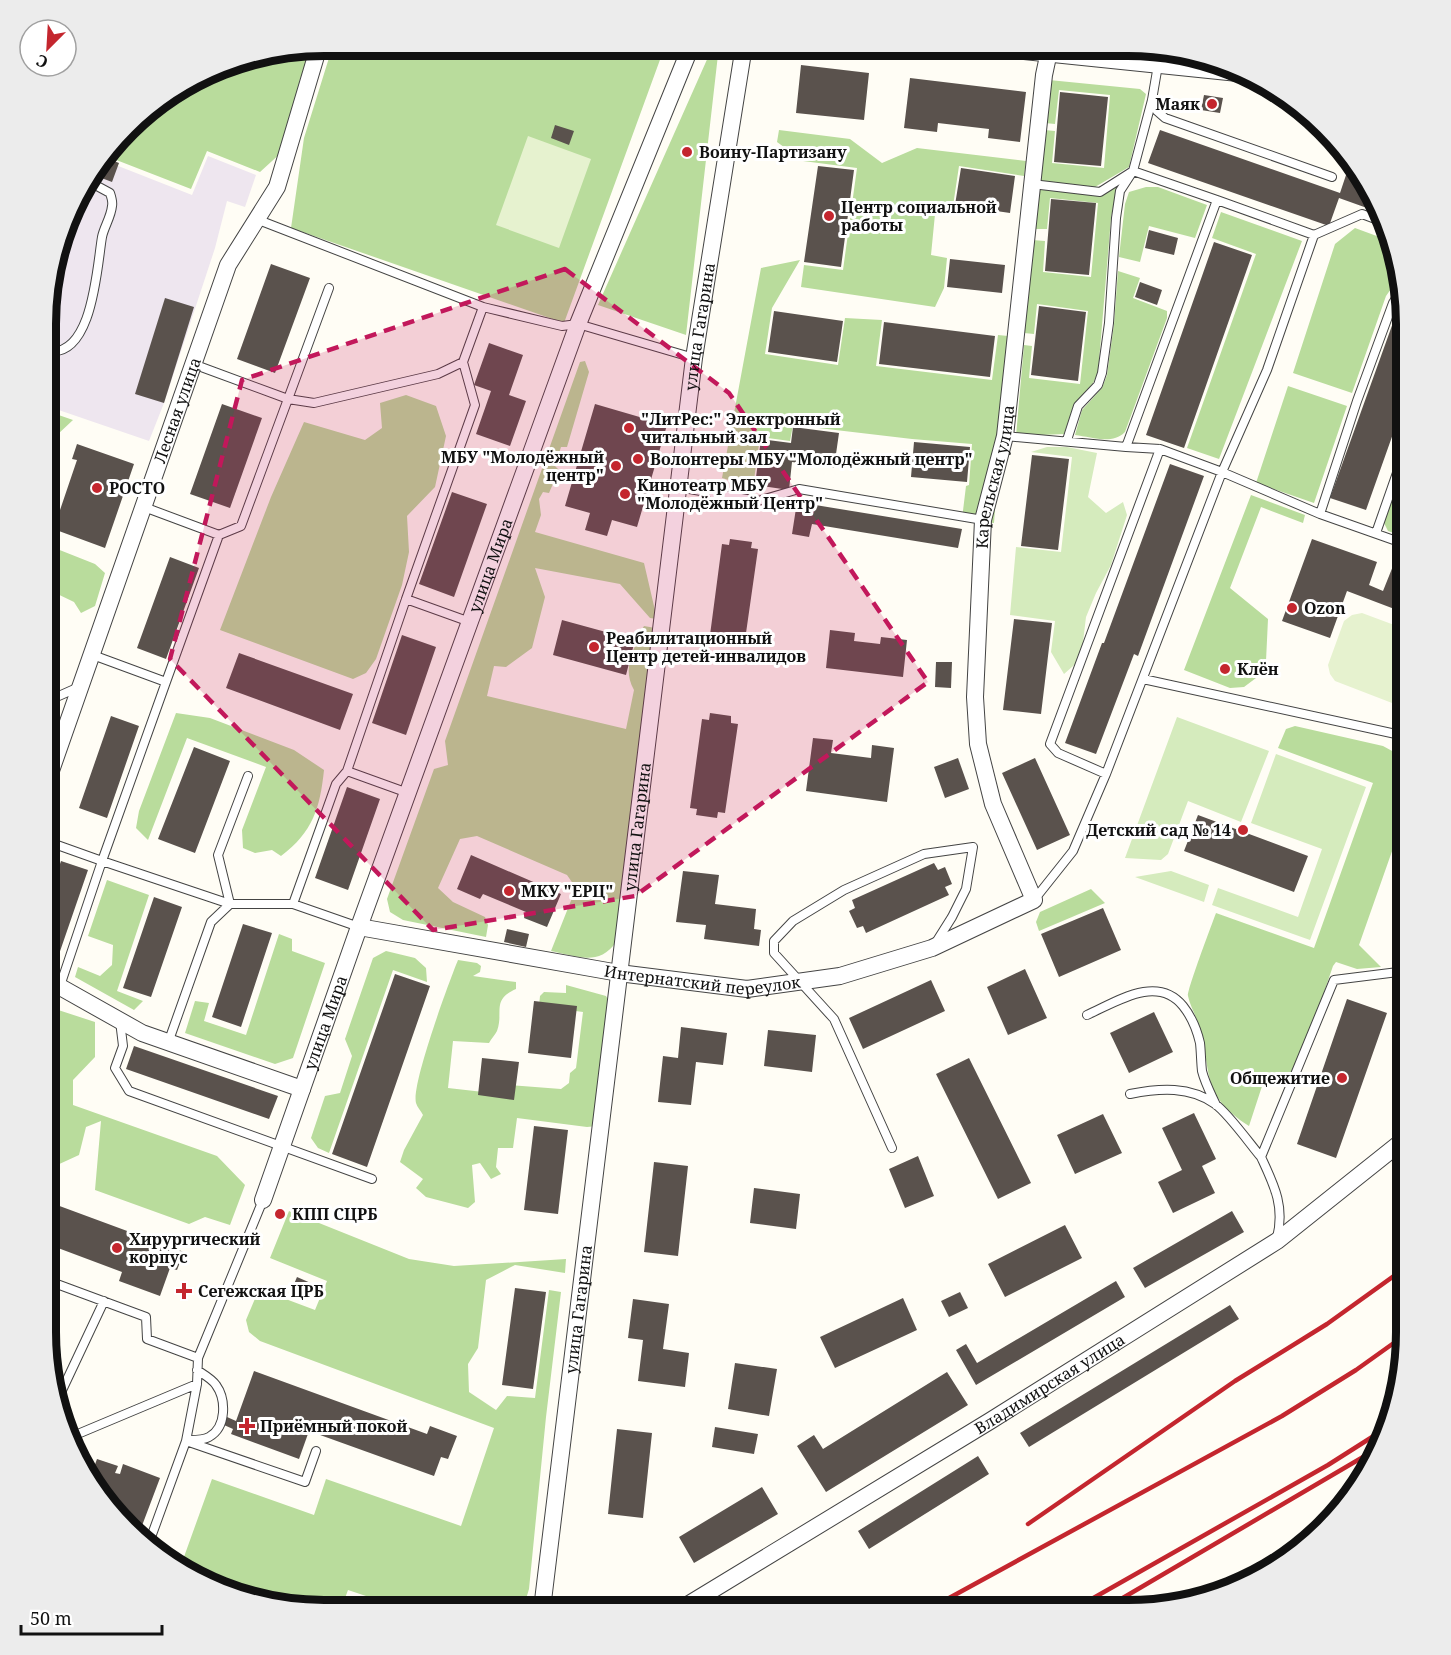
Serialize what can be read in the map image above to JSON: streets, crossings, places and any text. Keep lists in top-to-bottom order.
{
  "streets": {
    "street": [
      "улица Гагарина",
      "Лесная улица",
      "Карельская улица",
      "улица Мира",
      "Интернатский переулок",
      "Владимирская улица"
    ]
  },
  "crossings": [
    ["улица Гагарина", "Интернатский переулок"],
    ["Карельская улица", "Интернатский переулок"],
    ["улица Мира", "Интернатский переулок"]
  ],
  "places": {
    "other": [
      "Маяк",
      "Воину-Партизану",
      "Центр социальной работы",
      "\"ЛитРес:\" Электронный читальный зал",
      "Волонтеры МБУ \"Молодёжный центр\"",
      "МБУ \"Молодёжный центр\"",
      "РОСТО",
      "Кинотеатр МБУ \"Молодёжный Центр\"",
      "Ozon",
      "Реабилитационный Центр детей-инвалидов",
      "Клён",
      "Детский сад № 14",
      "МКУ \"ЕРЦ\"",
      "Общежитие",
      "КПП СЦРБ",
      "Хирургический корпус"
    ],
    "health": ["Сегежская ЦРБ", "Приёмный покой"]
  },
  "scale_bar": "50 m",
  "north": "bottom left"
}
